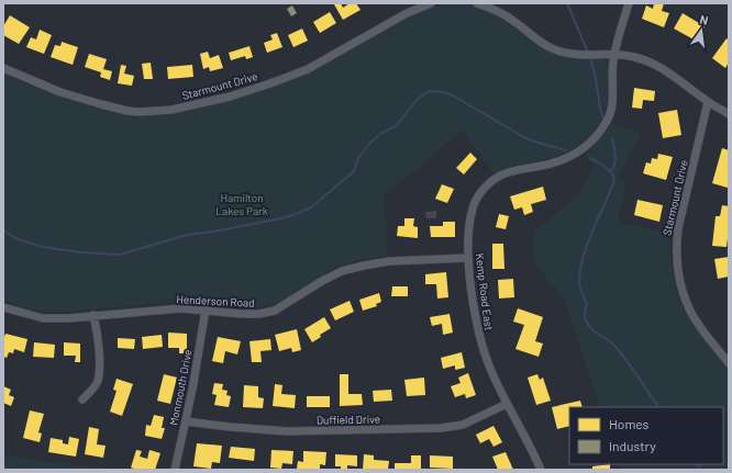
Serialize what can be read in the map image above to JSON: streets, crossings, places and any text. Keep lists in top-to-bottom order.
{
  "streets": {
    "street": [
      "Starmount Drive",
      "Kemp Road East",
      "Henderson Road",
      "Monmouth Drive",
      "Duffield Drive"
    ]
  },
  "crossings": [
    ["Kemp Road East", "Henderson Road"],
    ["Kemp Road East", "Duffield Drive"],
    ["Henderson Road", "Monmouth Drive"],
    ["Monmouth Drive", "Duffield Drive"]
  ],
  "parks": ["Hamilton Lakes Park"],
  "legend": ["Homes", "Industry"],
  "north": "top"
}
